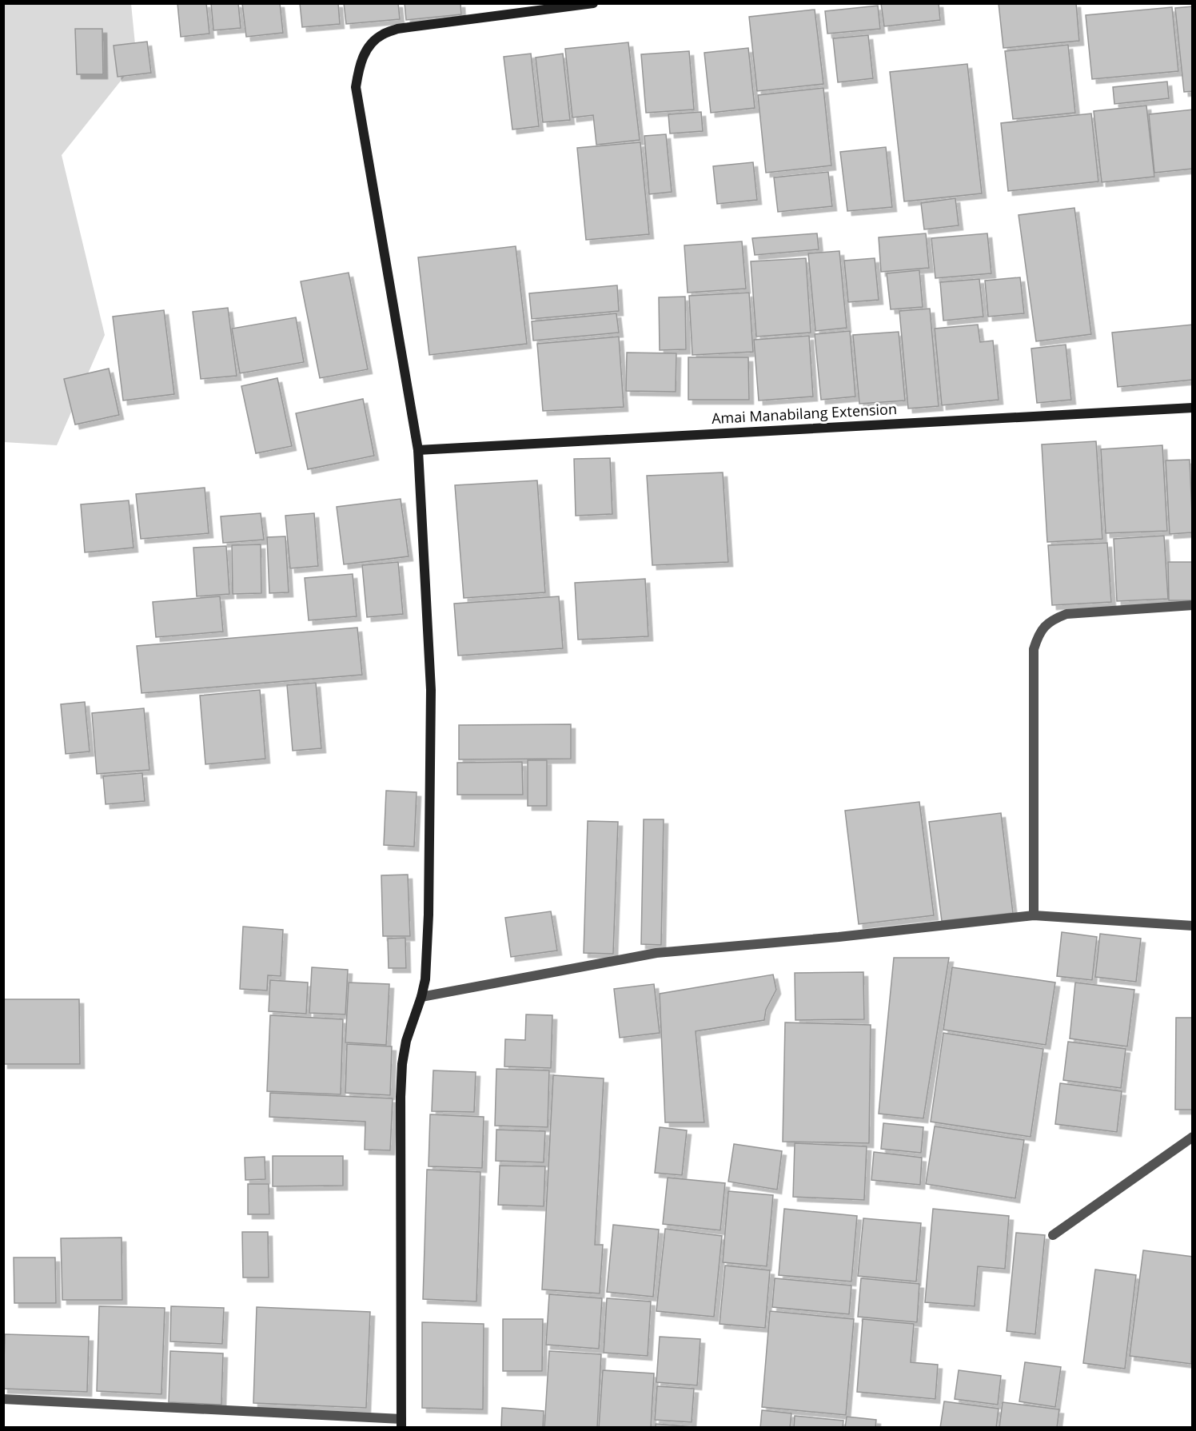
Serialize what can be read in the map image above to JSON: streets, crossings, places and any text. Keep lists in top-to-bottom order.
{
  "streets": {
    "main road": ["Amai Manabilang Extension"]
  }
}
